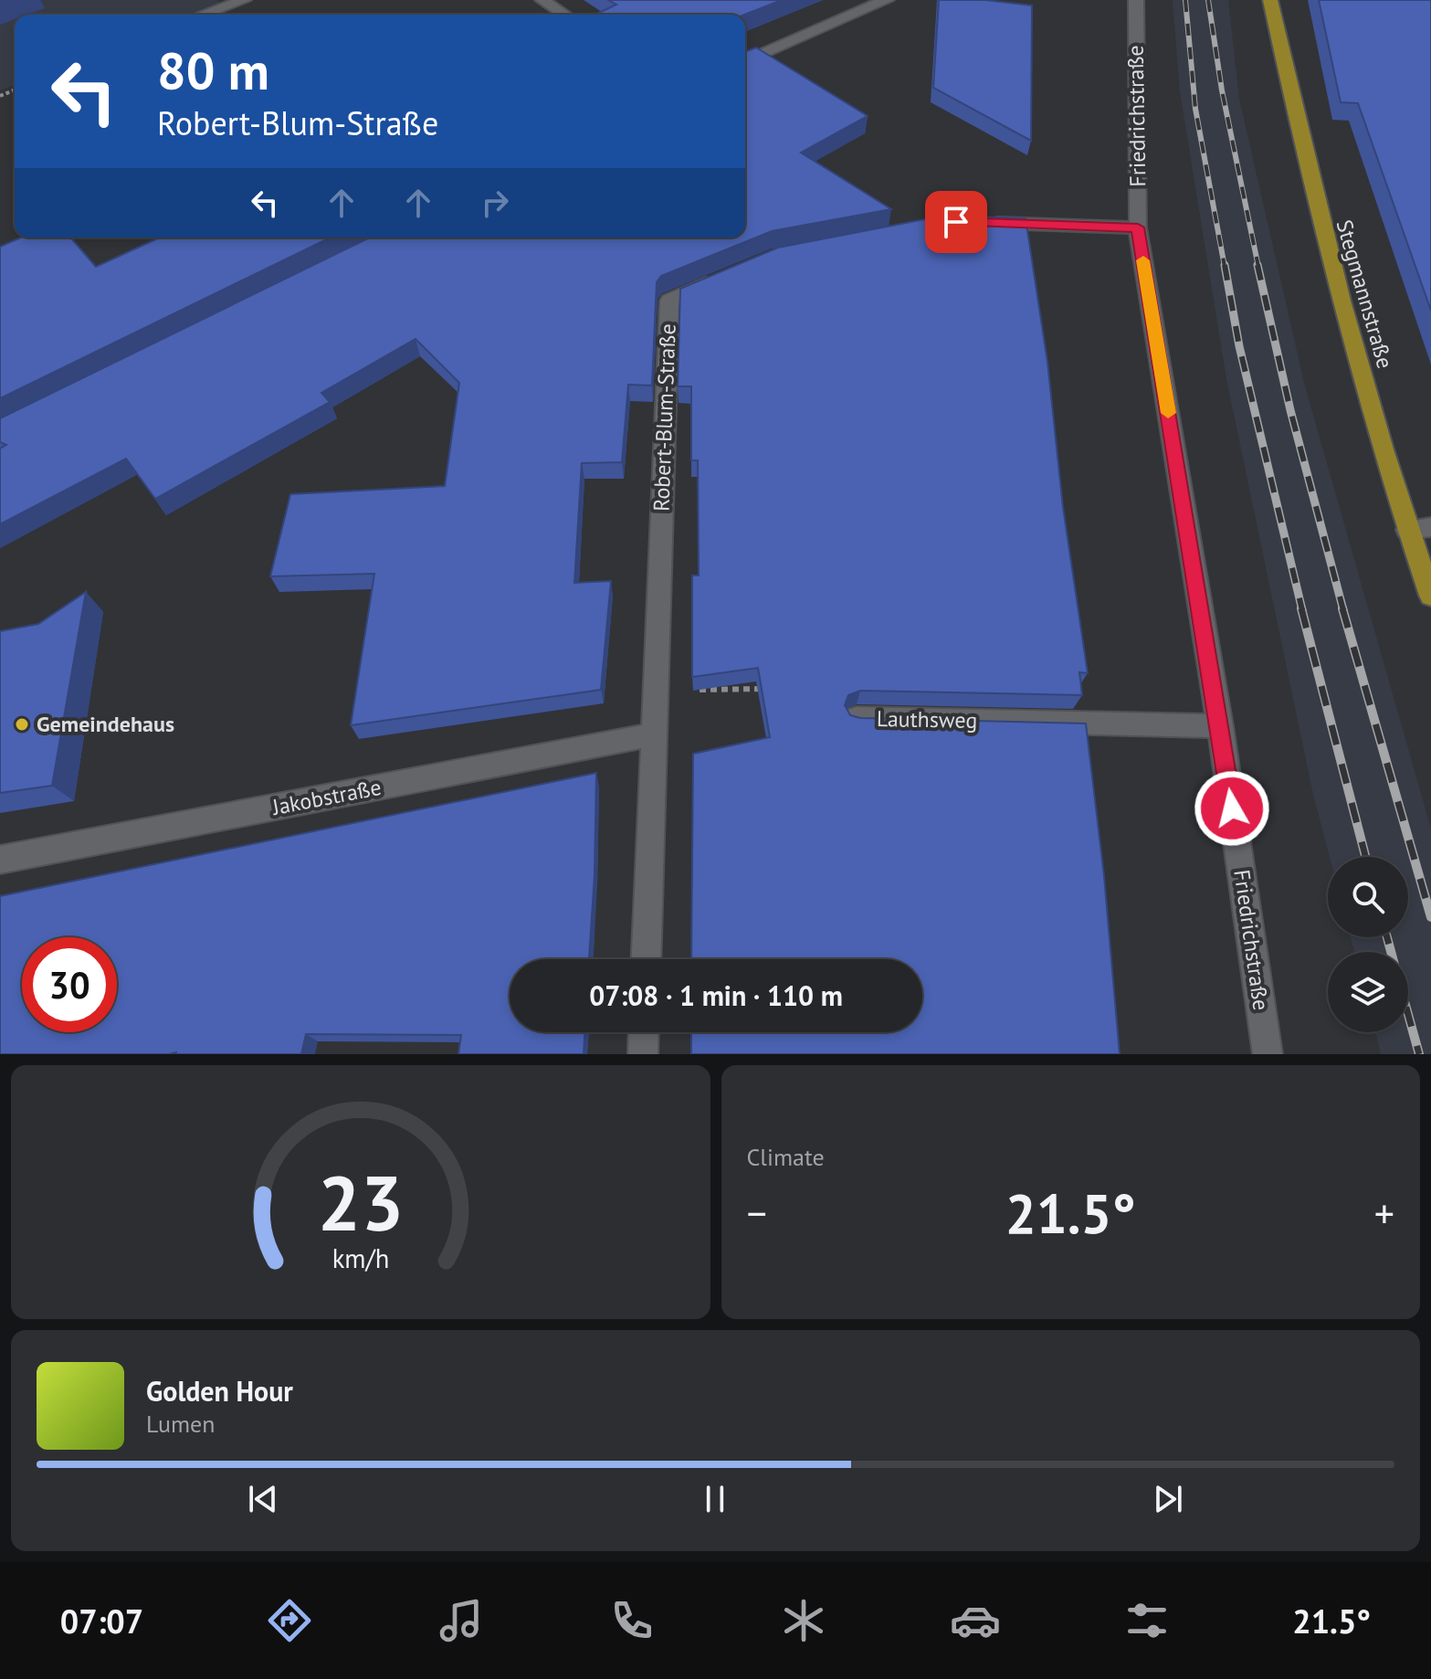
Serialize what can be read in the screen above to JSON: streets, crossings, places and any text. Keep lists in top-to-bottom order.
{
  "streets": {
    "main road": ["Stegmannstraße"],
    "street": [
      "Friedrichstraße",
      "Robert-Blum-Straße",
      "Lauthsweg",
      "Jakobstraße"
    ]
  },
  "crossings": [
    ["Friedrichstraße", "Lauthsweg"],
    ["Robert-Blum-Straße", "Jakobstraße"]
  ],
  "places": ["Gemeindehaus"],
  "page": {
    "turn": ["80 m", "Robert-Blum-Straße"],
    "limit": "30",
    "trip": "07:08 · 1 min · 110 m",
    "tile": "Climate",
    "heat": ["−", "21.5°", "+"],
    "song": ["Golden Hour", "Lumen"],
    "tabs": ["07:07", "21.5°"],
    "gauge": ["23", "km/h"]
  }
}
